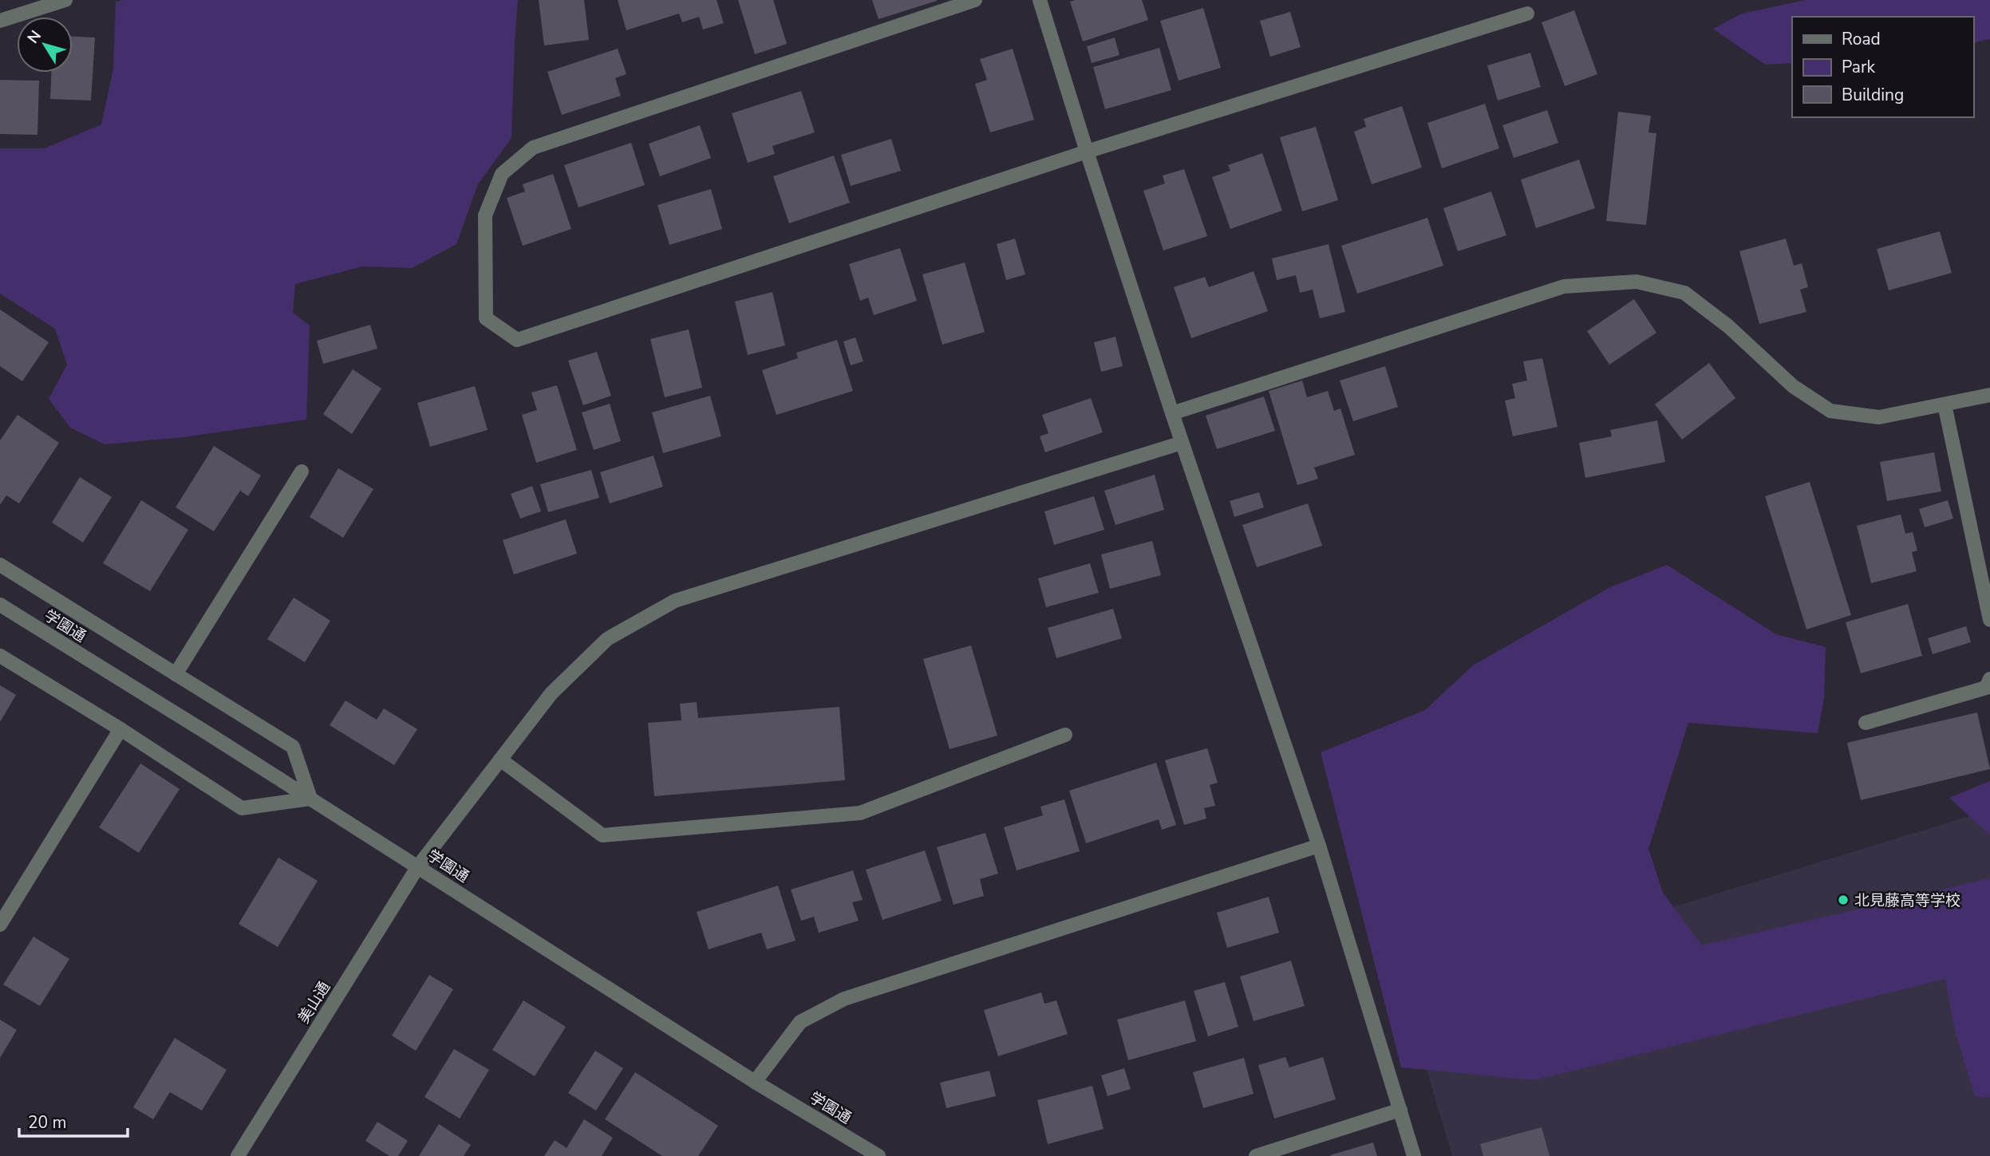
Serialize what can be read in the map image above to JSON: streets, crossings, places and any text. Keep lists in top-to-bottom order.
{
  "streets": {
    "street": ["学園通", "美山通"]
  },
  "crossings": [
    ["学園通", "美山通"]
  ],
  "places": ["北見藤高等学校"],
  "legend": ["Road", "Park", "Building"],
  "scale_bar": "20 m",
  "north": "top left"
}
